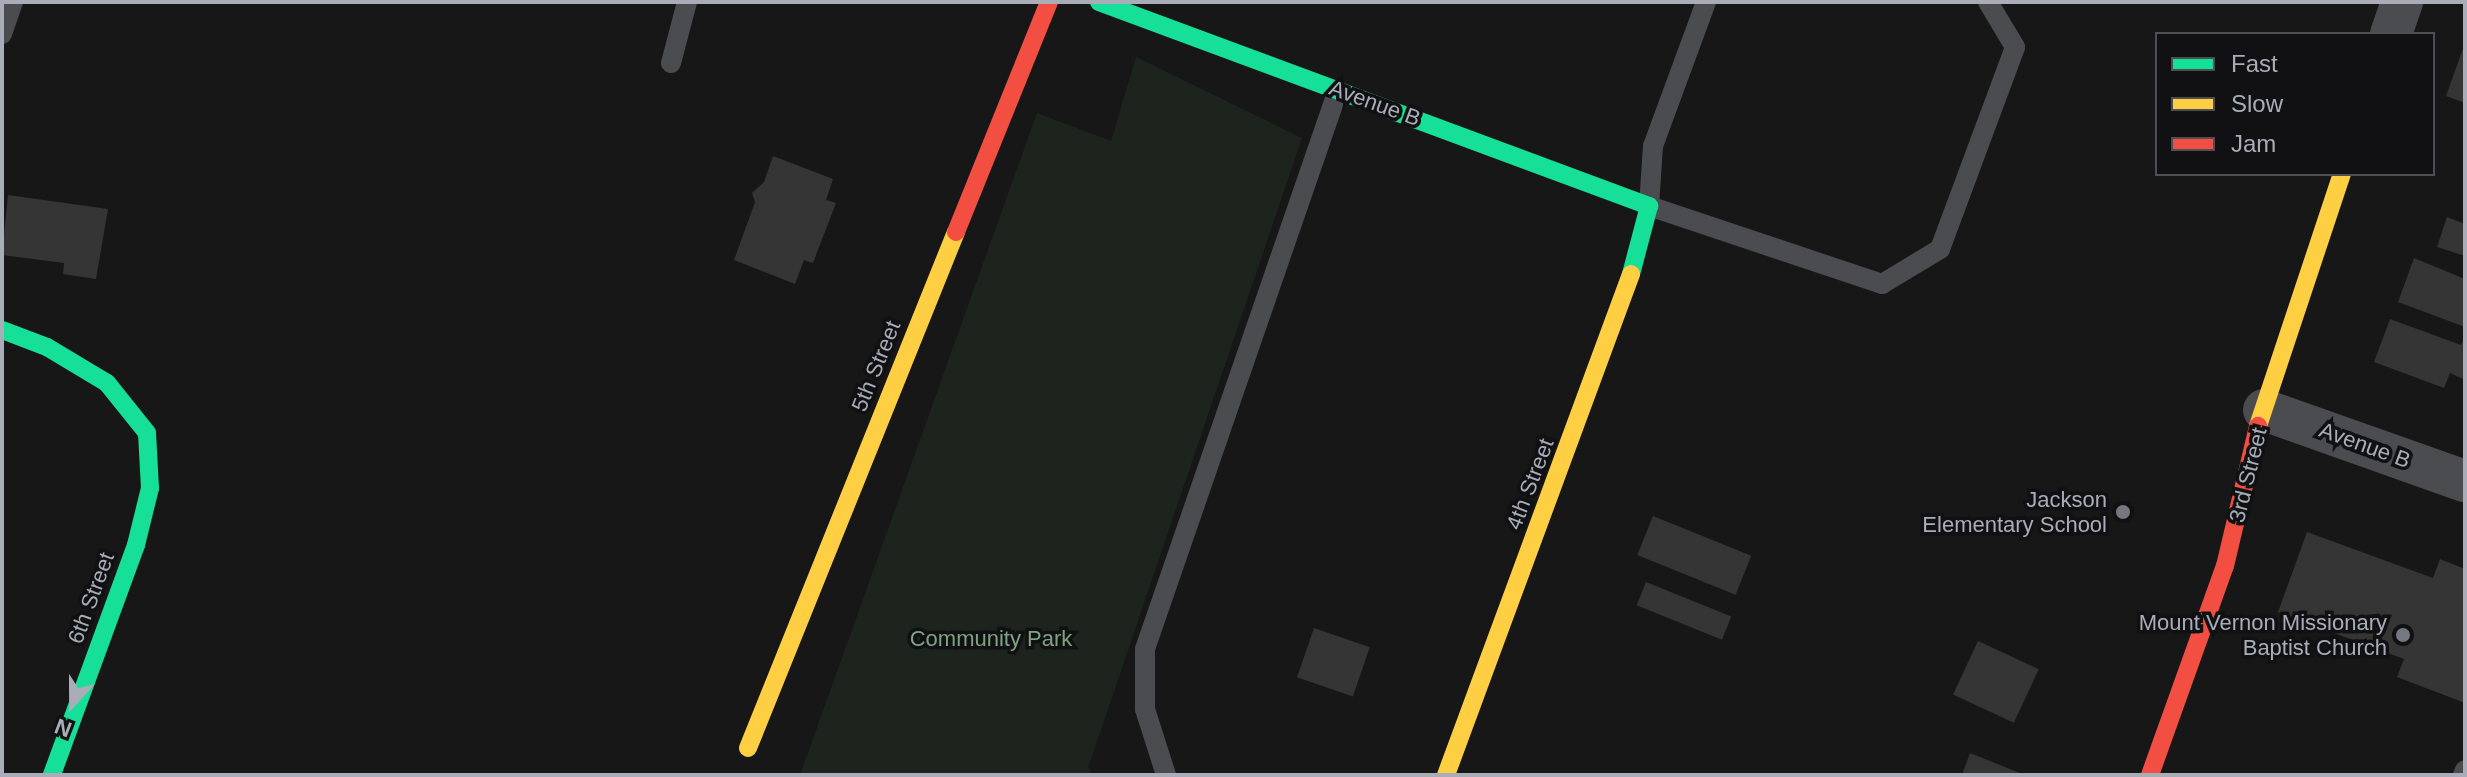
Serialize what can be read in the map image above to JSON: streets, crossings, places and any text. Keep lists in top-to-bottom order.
{
  "streets": {
    "street": [
      "Avenue B",
      "5th Street",
      "3rd Street",
      "4th Street",
      "6th Street"
    ]
  },
  "crossings": [
    ["Avenue B", "3rd Street"],
    ["Avenue B", "4th Street"]
  ],
  "parks": ["Community Park"],
  "places": ["Jackson Elementary School", "Mount Vernon Missionary Baptist Church"],
  "legend": ["Fast", "Slow", "Jam"],
  "north": "bottom"
}
